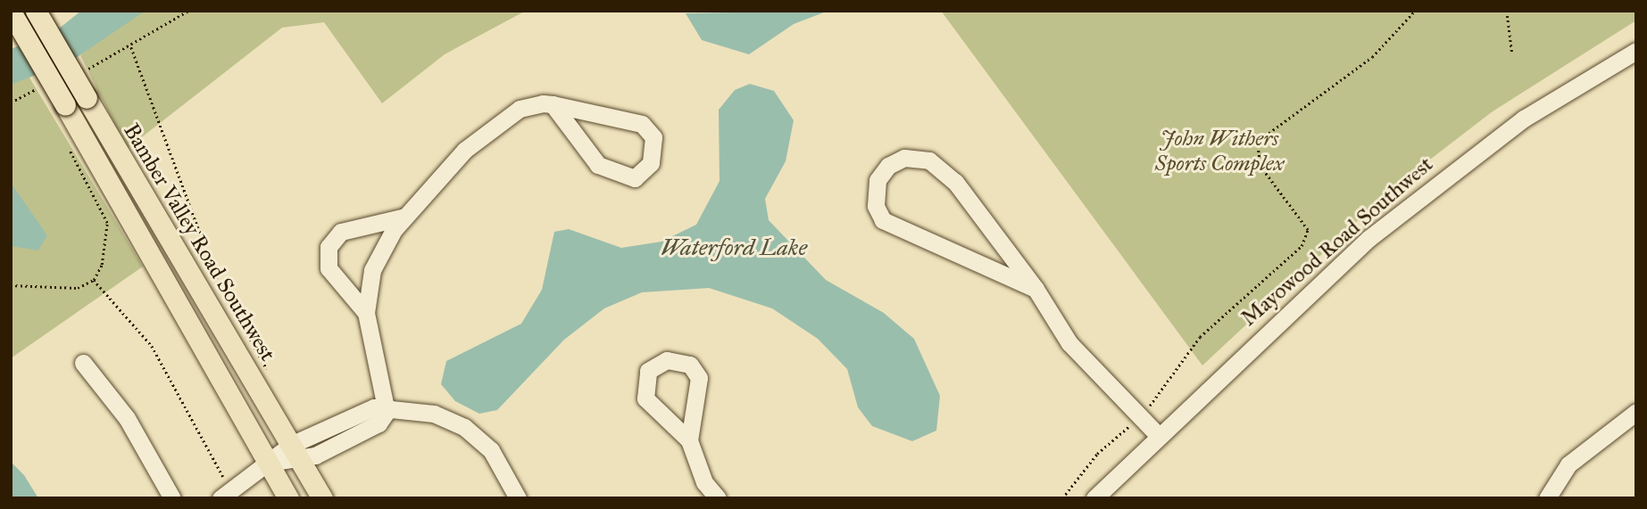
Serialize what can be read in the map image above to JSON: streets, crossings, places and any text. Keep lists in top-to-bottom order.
{
  "streets": {
    "main road": ["Bamber Valley Road Southwest"],
    "street": ["Mayowood Road Southwest"]
  },
  "water": ["Waterford Lake"],
  "parks": ["John Withers Sports Complex"]
}
